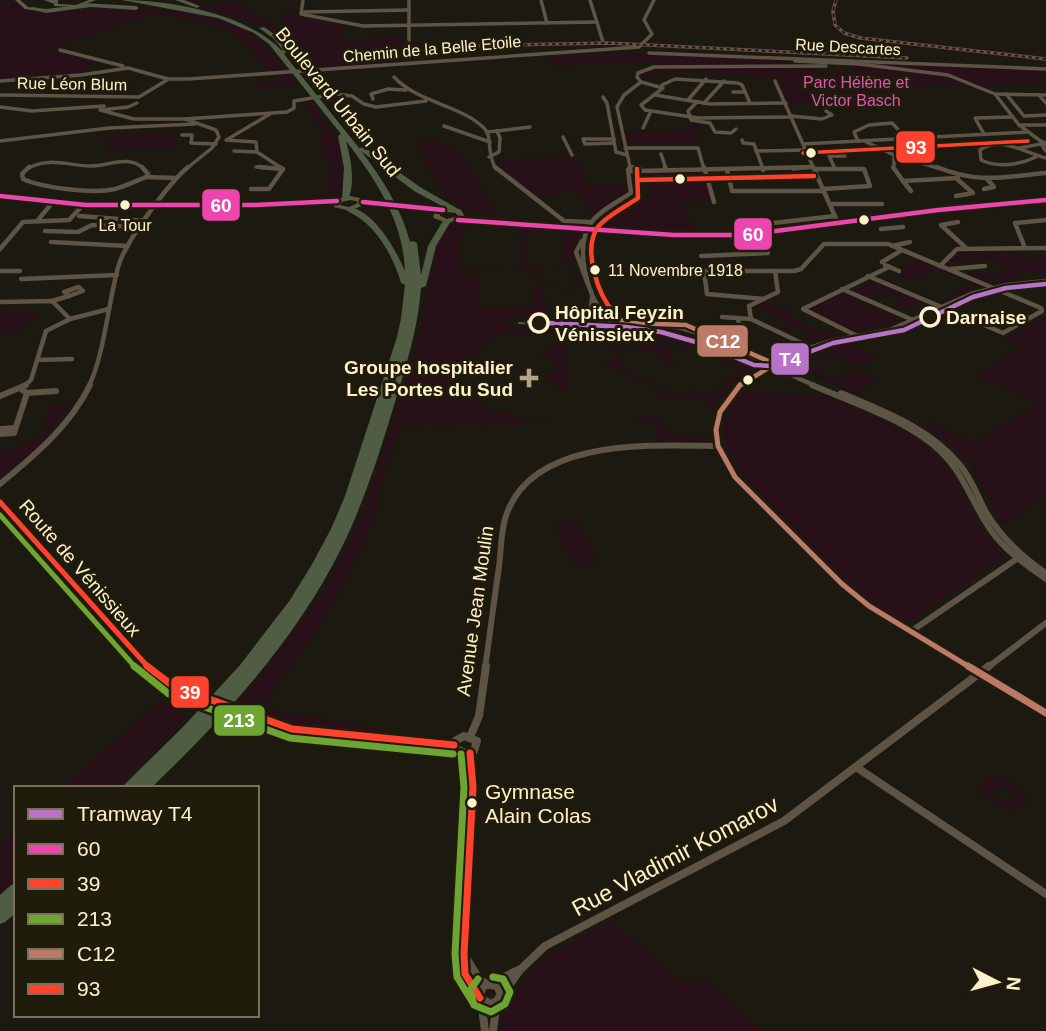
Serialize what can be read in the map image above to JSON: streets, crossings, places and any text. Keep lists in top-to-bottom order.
{
  "streets": {
    "highway": ["Boulevard Urbain Sud"],
    "street": [
      "Rue Descartes",
      "Chemin de la Belle Etoile",
      "Rue Léon Blum",
      "Route de Vénissieux",
      "Avenue Jean Moulin",
      "Rue Vladimir Komarov"
    ]
  },
  "crossings": [
    ["Chemin de la Belle Etoile", "Rue Léon Blum"],
    ["Route de Vénissieux", "Avenue Jean Moulin"]
  ],
  "parks": ["Parc Hélène et Victor Basch"],
  "places": {
    "other": [
      "La Tour",
      "11 Novembre 1918",
      "Darnaise",
      "Hôpital Feyzin Vénissieux",
      "Gymnase Alain Colas"
    ],
    "health": ["Groupe hospitalier Les Portes du Sud"]
  },
  "lines": [
    "transit line 93",
    "transit line 60",
    "tram line T4",
    "transit line C12",
    "transit line 39",
    "transit line 213"
  ],
  "legend": [
    "Tramway T4",
    "60",
    "39",
    "213",
    "C12",
    "93"
  ],
  "north": "right"
}
